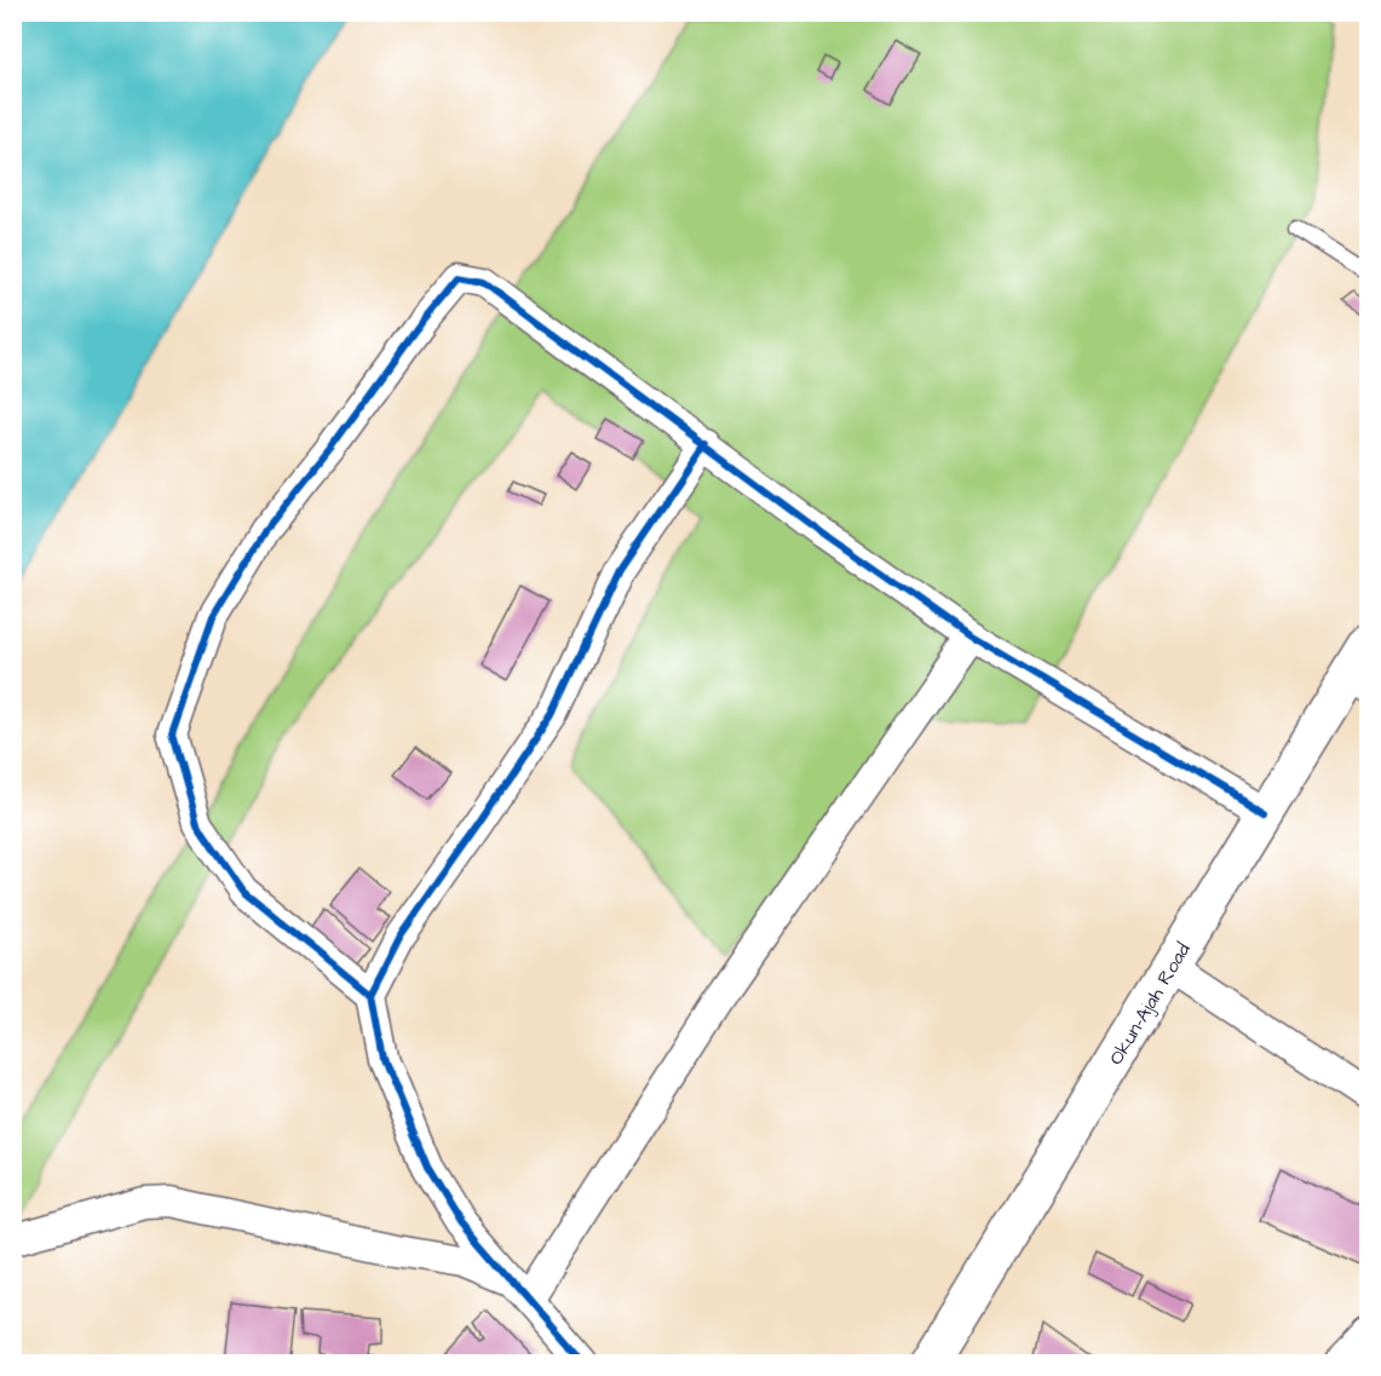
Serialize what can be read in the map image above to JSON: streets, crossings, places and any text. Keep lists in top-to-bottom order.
{
  "streets": {
    "street": ["Okun-Ajah Road"]
  }
}
